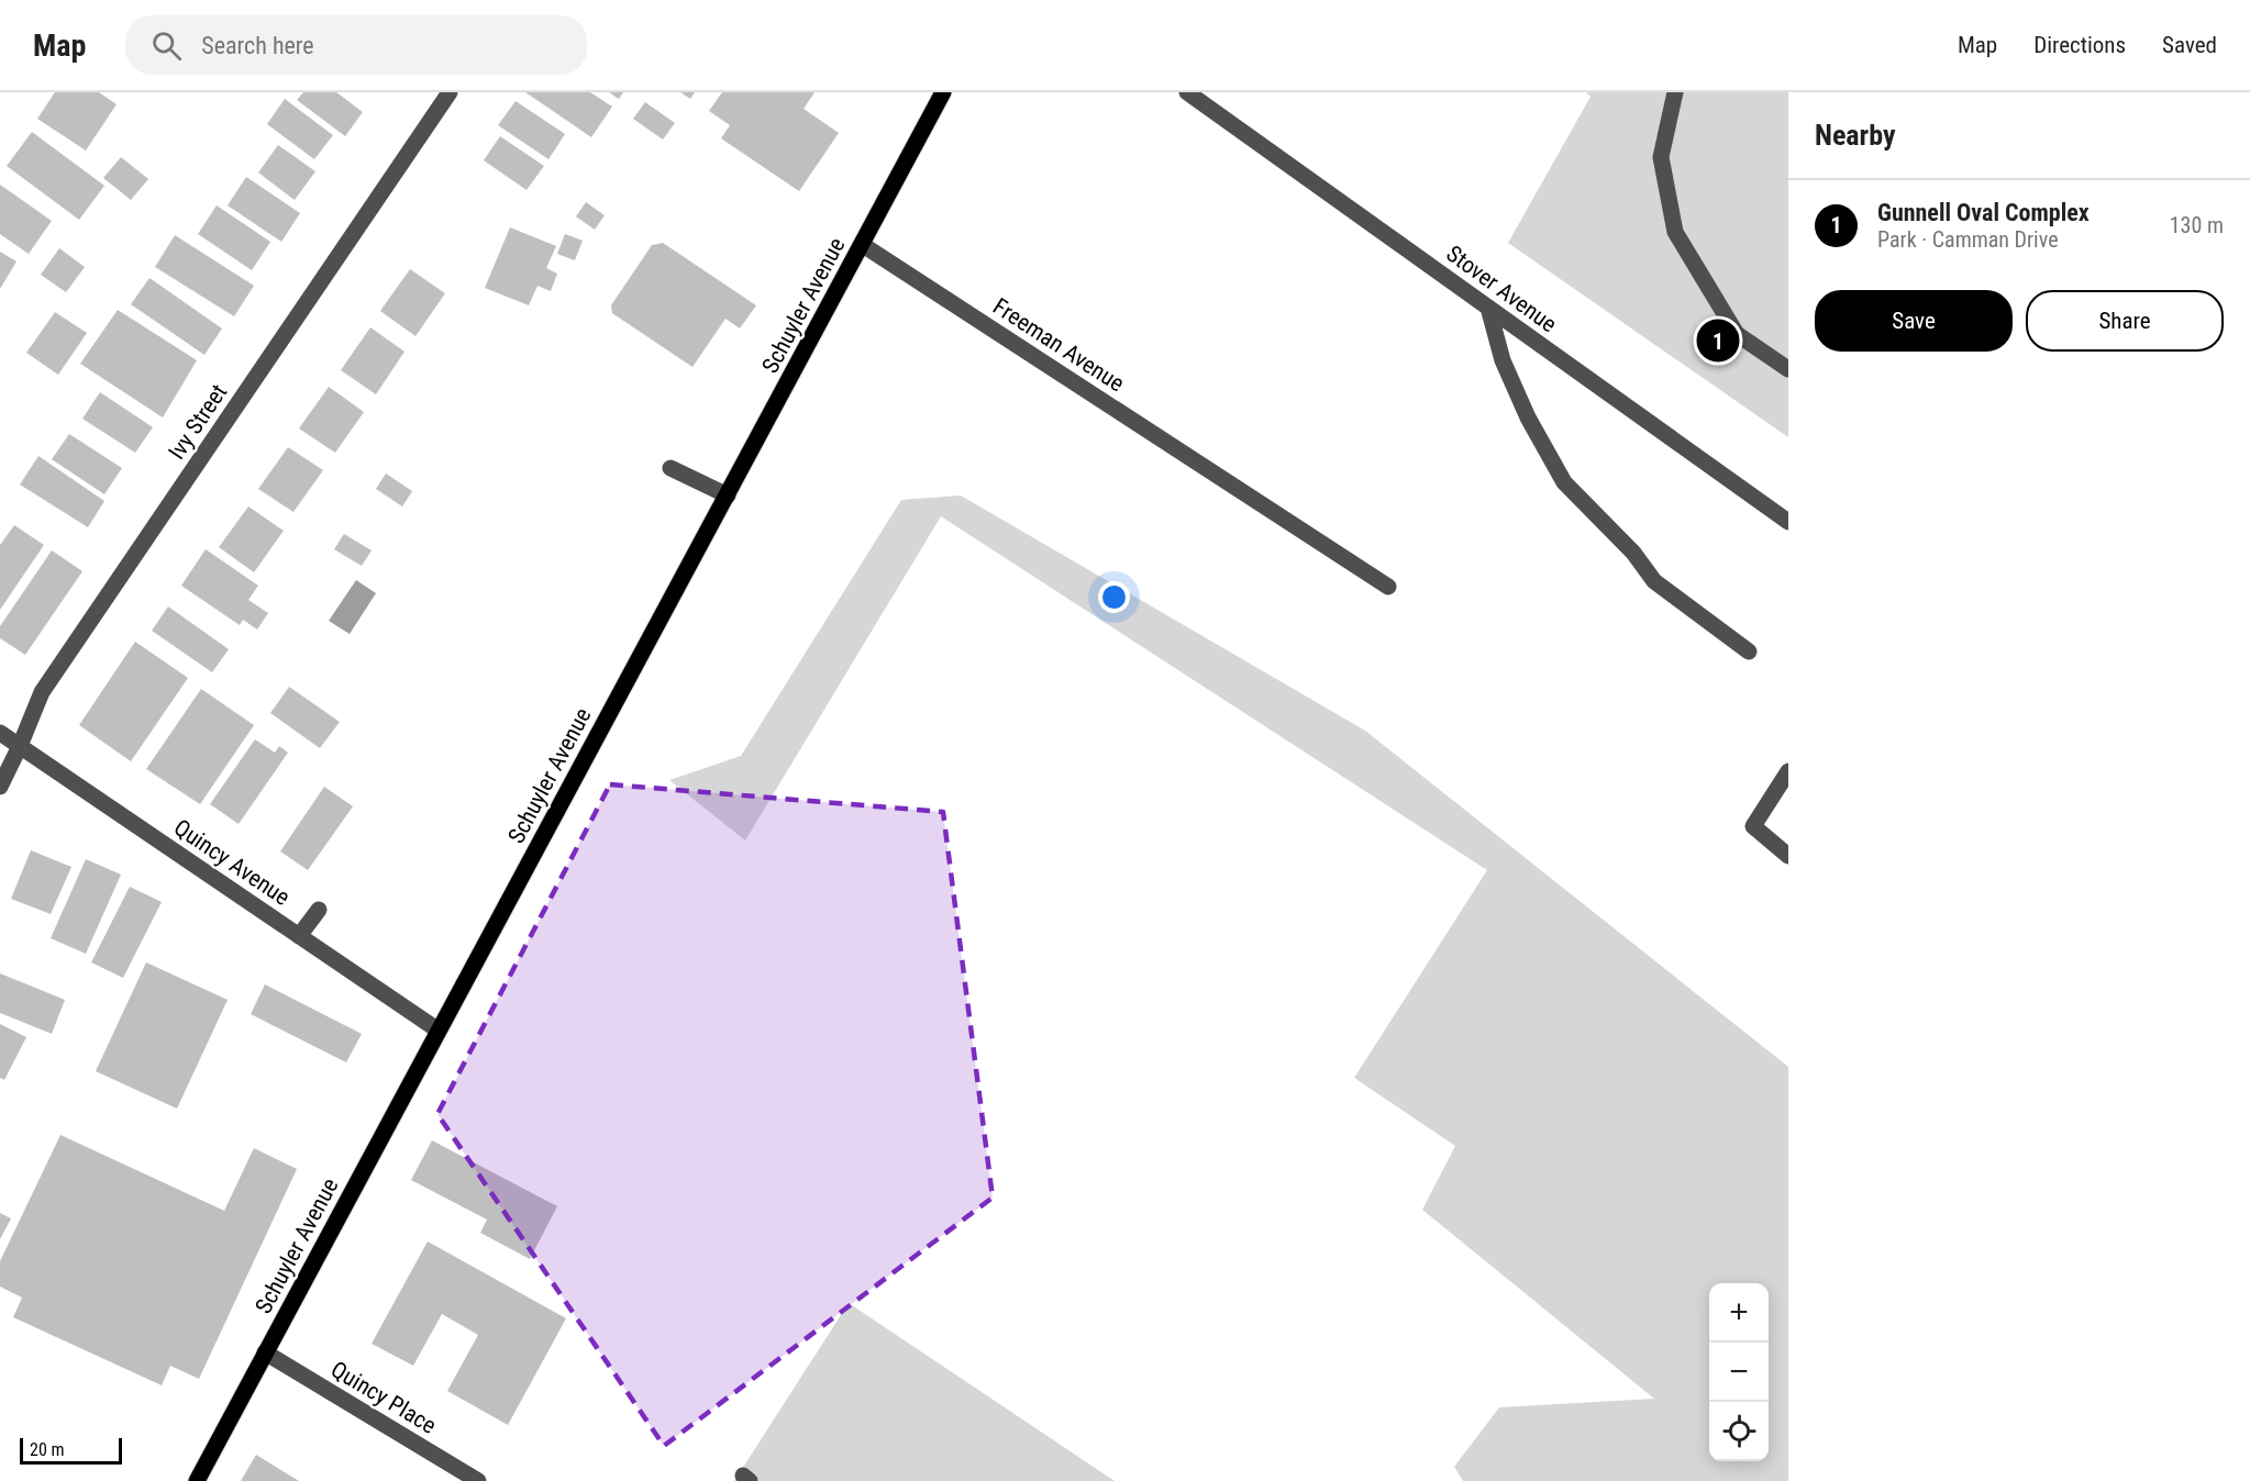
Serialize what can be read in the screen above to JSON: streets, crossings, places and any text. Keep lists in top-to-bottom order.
{
  "streets": {
    "main road": ["Schuyler Avenue"],
    "street": [
      "Stover Avenue",
      "Freeman Avenue",
      "Ivy Street",
      "Quincy Avenue",
      "Quincy Place"
    ]
  },
  "crossings": [
    ["Schuyler Avenue", "Freeman Avenue"],
    ["Schuyler Avenue", "Quincy Avenue"],
    ["Schuyler Avenue", "Quincy Place"],
    ["Ivy Street", "Quincy Avenue"]
  ],
  "scale_bar": "20 m",
  "page": {
    "header": "Map",
    "search": "Search here",
    "nav": ["Map", "Directions", "Saved"],
    "heading": "Nearby",
    "list": [
      {
        "mark": "1",
        "name": "Gunnell Oval Complex",
        "note": "Park · Camman Drive",
        "value": "130 m"
      }
    ],
    "buttons": ["Save", "Share"],
    "pins": "1",
    "map_buttons": ["+", "−"],
    "scale": "20 m"
  }
}
